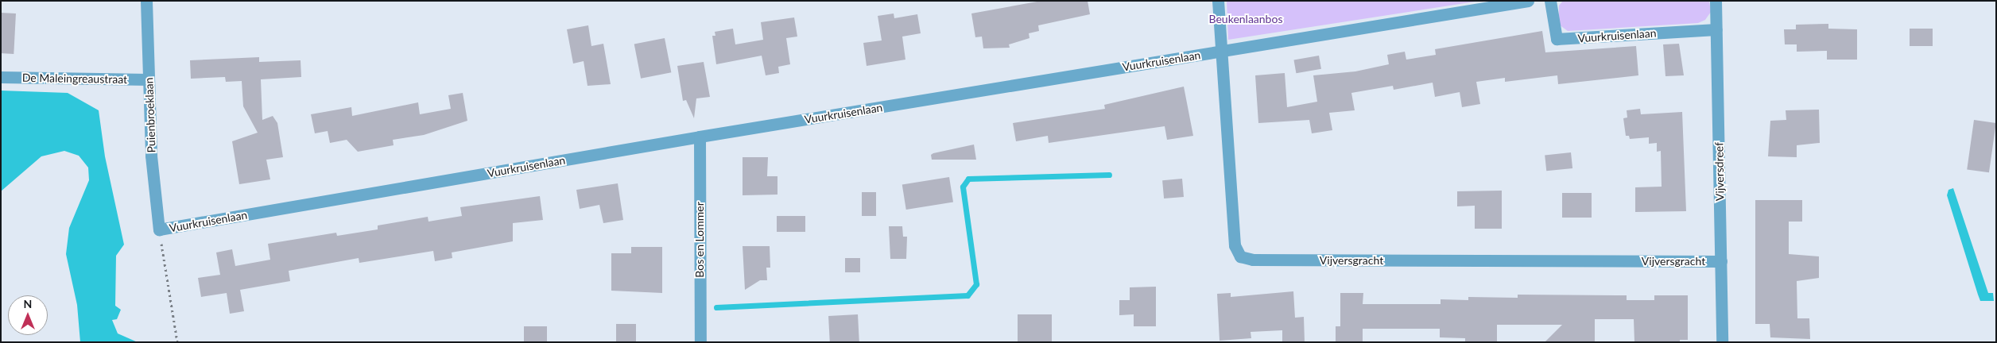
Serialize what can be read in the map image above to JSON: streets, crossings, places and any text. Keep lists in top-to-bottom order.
{
  "streets": {
    "street": [
      "Vuurkruisenlaan",
      "De Maleingreaustraat",
      "Puienbroeklaan",
      "Vijversdreef",
      "Bos en Lommer",
      "Vijversgracht"
    ]
  },
  "crossings": [
    ["Vuurkruisenlaan", "Puienbroeklaan"],
    ["Vuurkruisenlaan", "Vijversdreef"],
    ["Vuurkruisenlaan", "Bos en Lommer"],
    ["Vuurkruisenlaan", "Vijversgracht"],
    ["De Maleingreaustraat", "Puienbroeklaan"],
    ["Vijversdreef", "Vijversgracht"]
  ],
  "parks": ["Beukenlaanbos"],
  "north": "top"
}
